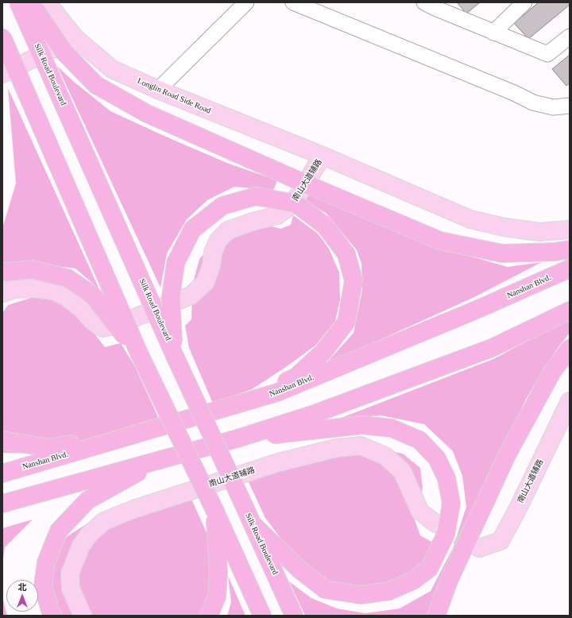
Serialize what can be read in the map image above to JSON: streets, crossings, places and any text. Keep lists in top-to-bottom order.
{
  "streets": {
    "highway": ["Silk Road Boulevard", "Nanshan Blvd."],
    "main road": ["Longlin Road Side Road", "南山大道辅路"]
  },
  "crossings": [
    ["Longlin Road Side Road", "南山大道辅路"]
  ],
  "north": "top"
}
